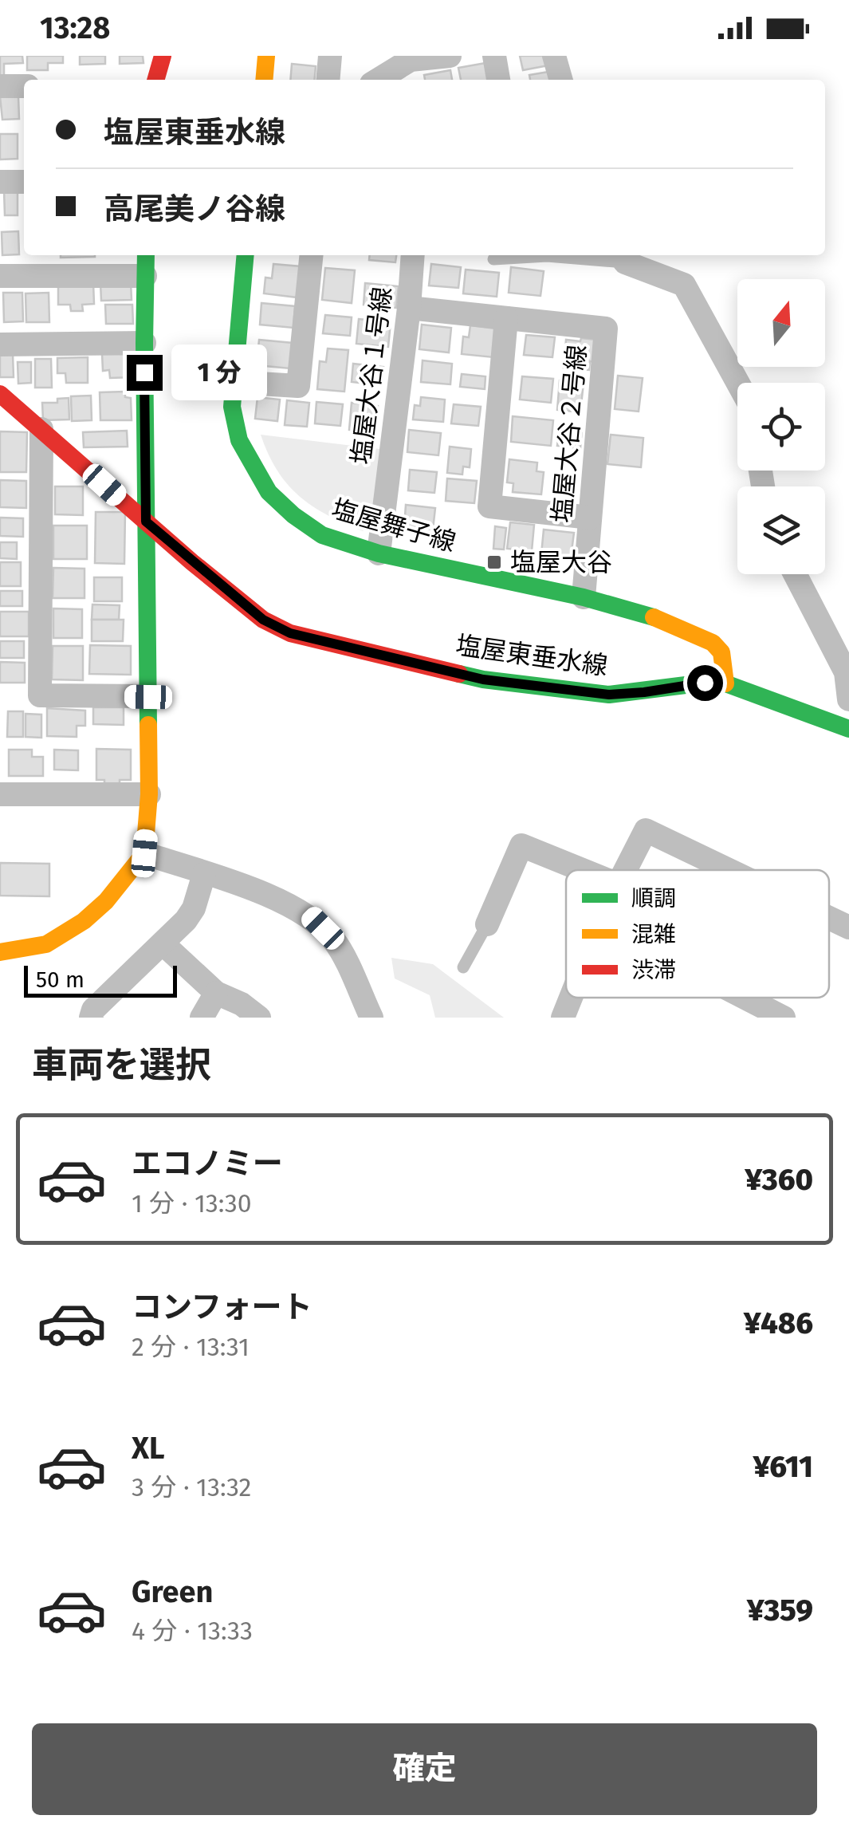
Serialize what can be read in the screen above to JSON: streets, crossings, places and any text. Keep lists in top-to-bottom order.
{
  "streets": {
    "street": [
      "塩屋大谷１号線",
      "塩屋大谷２号線",
      "塩屋舞子線",
      "塩屋東垂水線"
    ]
  },
  "crossings": [
    ["塩屋大谷１号線", "塩屋大谷２号線"],
    ["塩屋大谷１号線", "塩屋舞子線"],
    ["塩屋大谷２号線", "塩屋舞子線"],
    ["塩屋舞子線", "塩屋東垂水線"]
  ],
  "places": {
    "transit": ["塩屋大谷"]
  },
  "legend": ["順調", "混雑", "渋滞"],
  "scale_bar": "50 m",
  "north": "top",
  "page": {
    "status": "13:28",
    "banner": ["塩屋東垂水線", "高尾美ノ谷線"],
    "bubble": "1 分",
    "scale": "50 m",
    "heading": "車両を選択",
    "list": [
      {
        "name": "エコノミー",
        "note": "1 分 · 13:30",
        "value": "¥360"
      },
      {
        "name": "コンフォート",
        "note": "2 分 · 13:31",
        "value": "¥486"
      },
      {
        "name": "XL",
        "note": "3 分 · 13:32",
        "value": "¥611"
      },
      {
        "name": "Green",
        "note": "4 分 · 13:33",
        "value": "¥359"
      }
    ],
    "buttons": "確定"
  }
}
